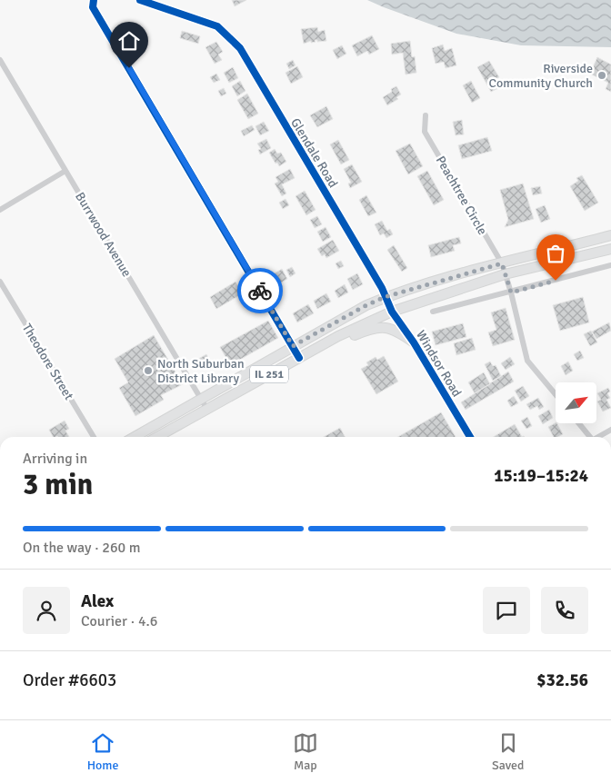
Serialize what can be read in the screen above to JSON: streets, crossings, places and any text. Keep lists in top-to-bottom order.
{
  "streets": {
    "main road": ["IL 251"],
    "street": [
      "Glendale Road",
      "Peachtree Circle",
      "Burrwood Avenue",
      "Theodore Street",
      "Windsor Road"
    ]
  },
  "crossings": [
    ["Glendale Road", "Windsor Road"],
    ["Glendale Road", "IL 251"],
    ["Peachtree Circle", "IL 251"],
    ["Burrwood Avenue", "IL 251"],
    ["Windsor Road", "IL 251"]
  ],
  "places": ["Riverside Community Church", "North Suburban District Library"],
  "north": "top right",
  "page": {
    "heading": ["3 min", "Arriving in", "15:19–15:24"],
    "panel": [
      "Alex",
      "Courier · 4.6",
      "Order #6603",
      "$32.56"
    ],
    "bar": "On the way · 260 m",
    "tabs": ["Home", "Map", "Saved"]
  }
}
